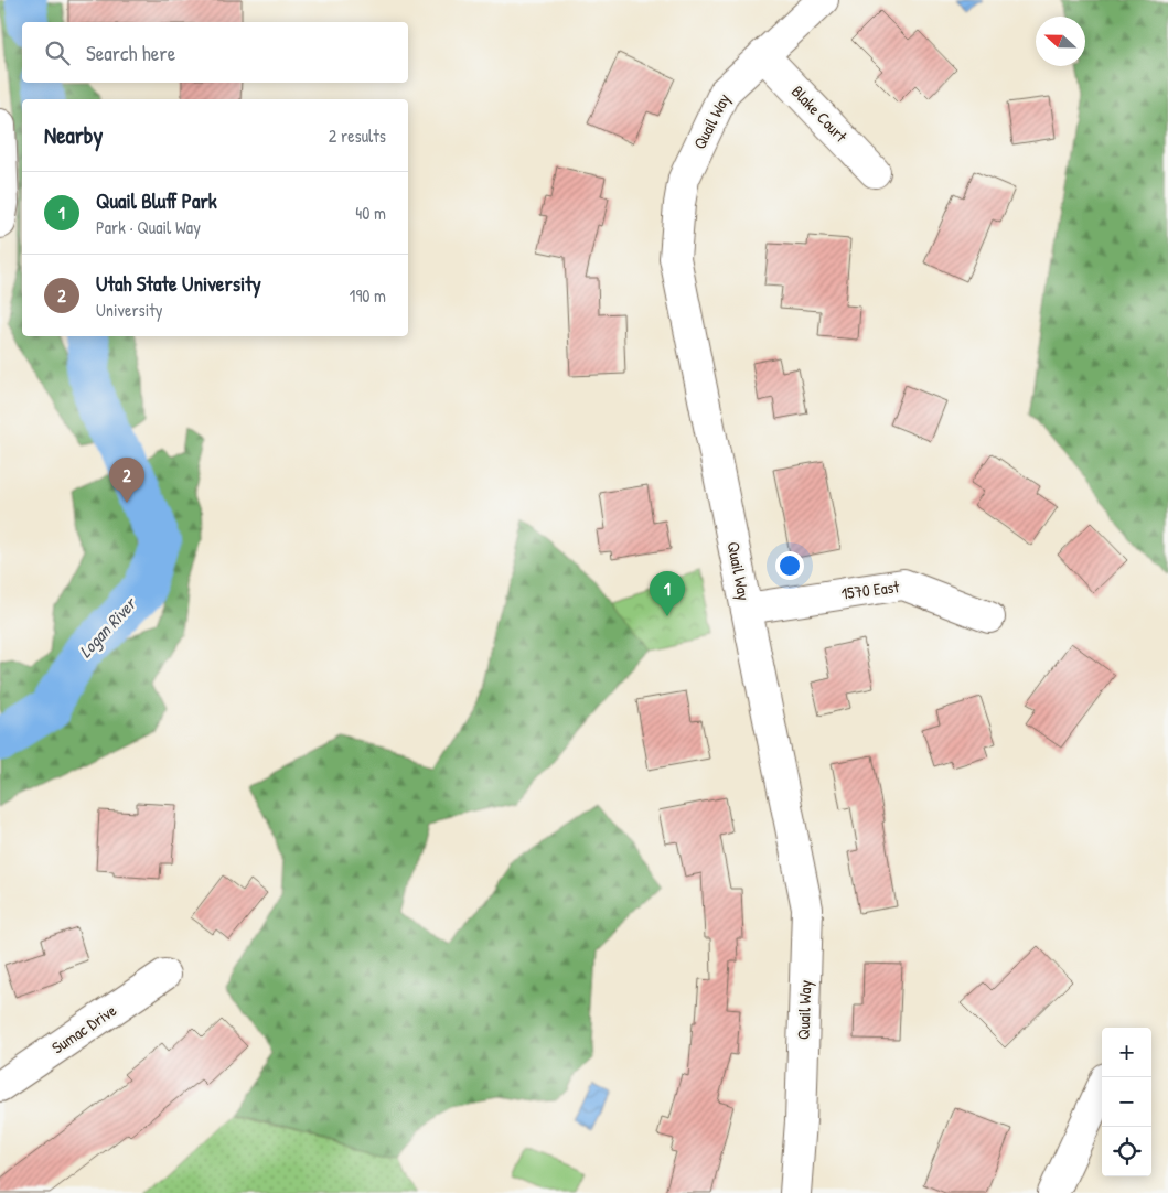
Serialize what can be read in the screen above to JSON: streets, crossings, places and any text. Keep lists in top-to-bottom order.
{
  "streets": {
    "street": [
      "Blake Court",
      "Quail Way",
      "1570 East",
      "Sumac Drive"
    ]
  },
  "crossings": [
    ["Blake Court", "Quail Way"],
    ["Quail Way", "1570 East"]
  ],
  "water": ["Logan River"],
  "north": "left",
  "page": {
    "search": "Search here",
    "heading": ["Nearby", "2 results"],
    "list": [
      {
        "mark": "1",
        "name": "Quail Bluff Park",
        "note": "Park · Quail Way",
        "value": "40 m"
      },
      {
        "mark": "2",
        "name": "Utah State University",
        "note": "University",
        "value": "190 m"
      }
    ],
    "pins": ["2", "1"],
    "map_buttons": ["+", "−"]
  }
}
